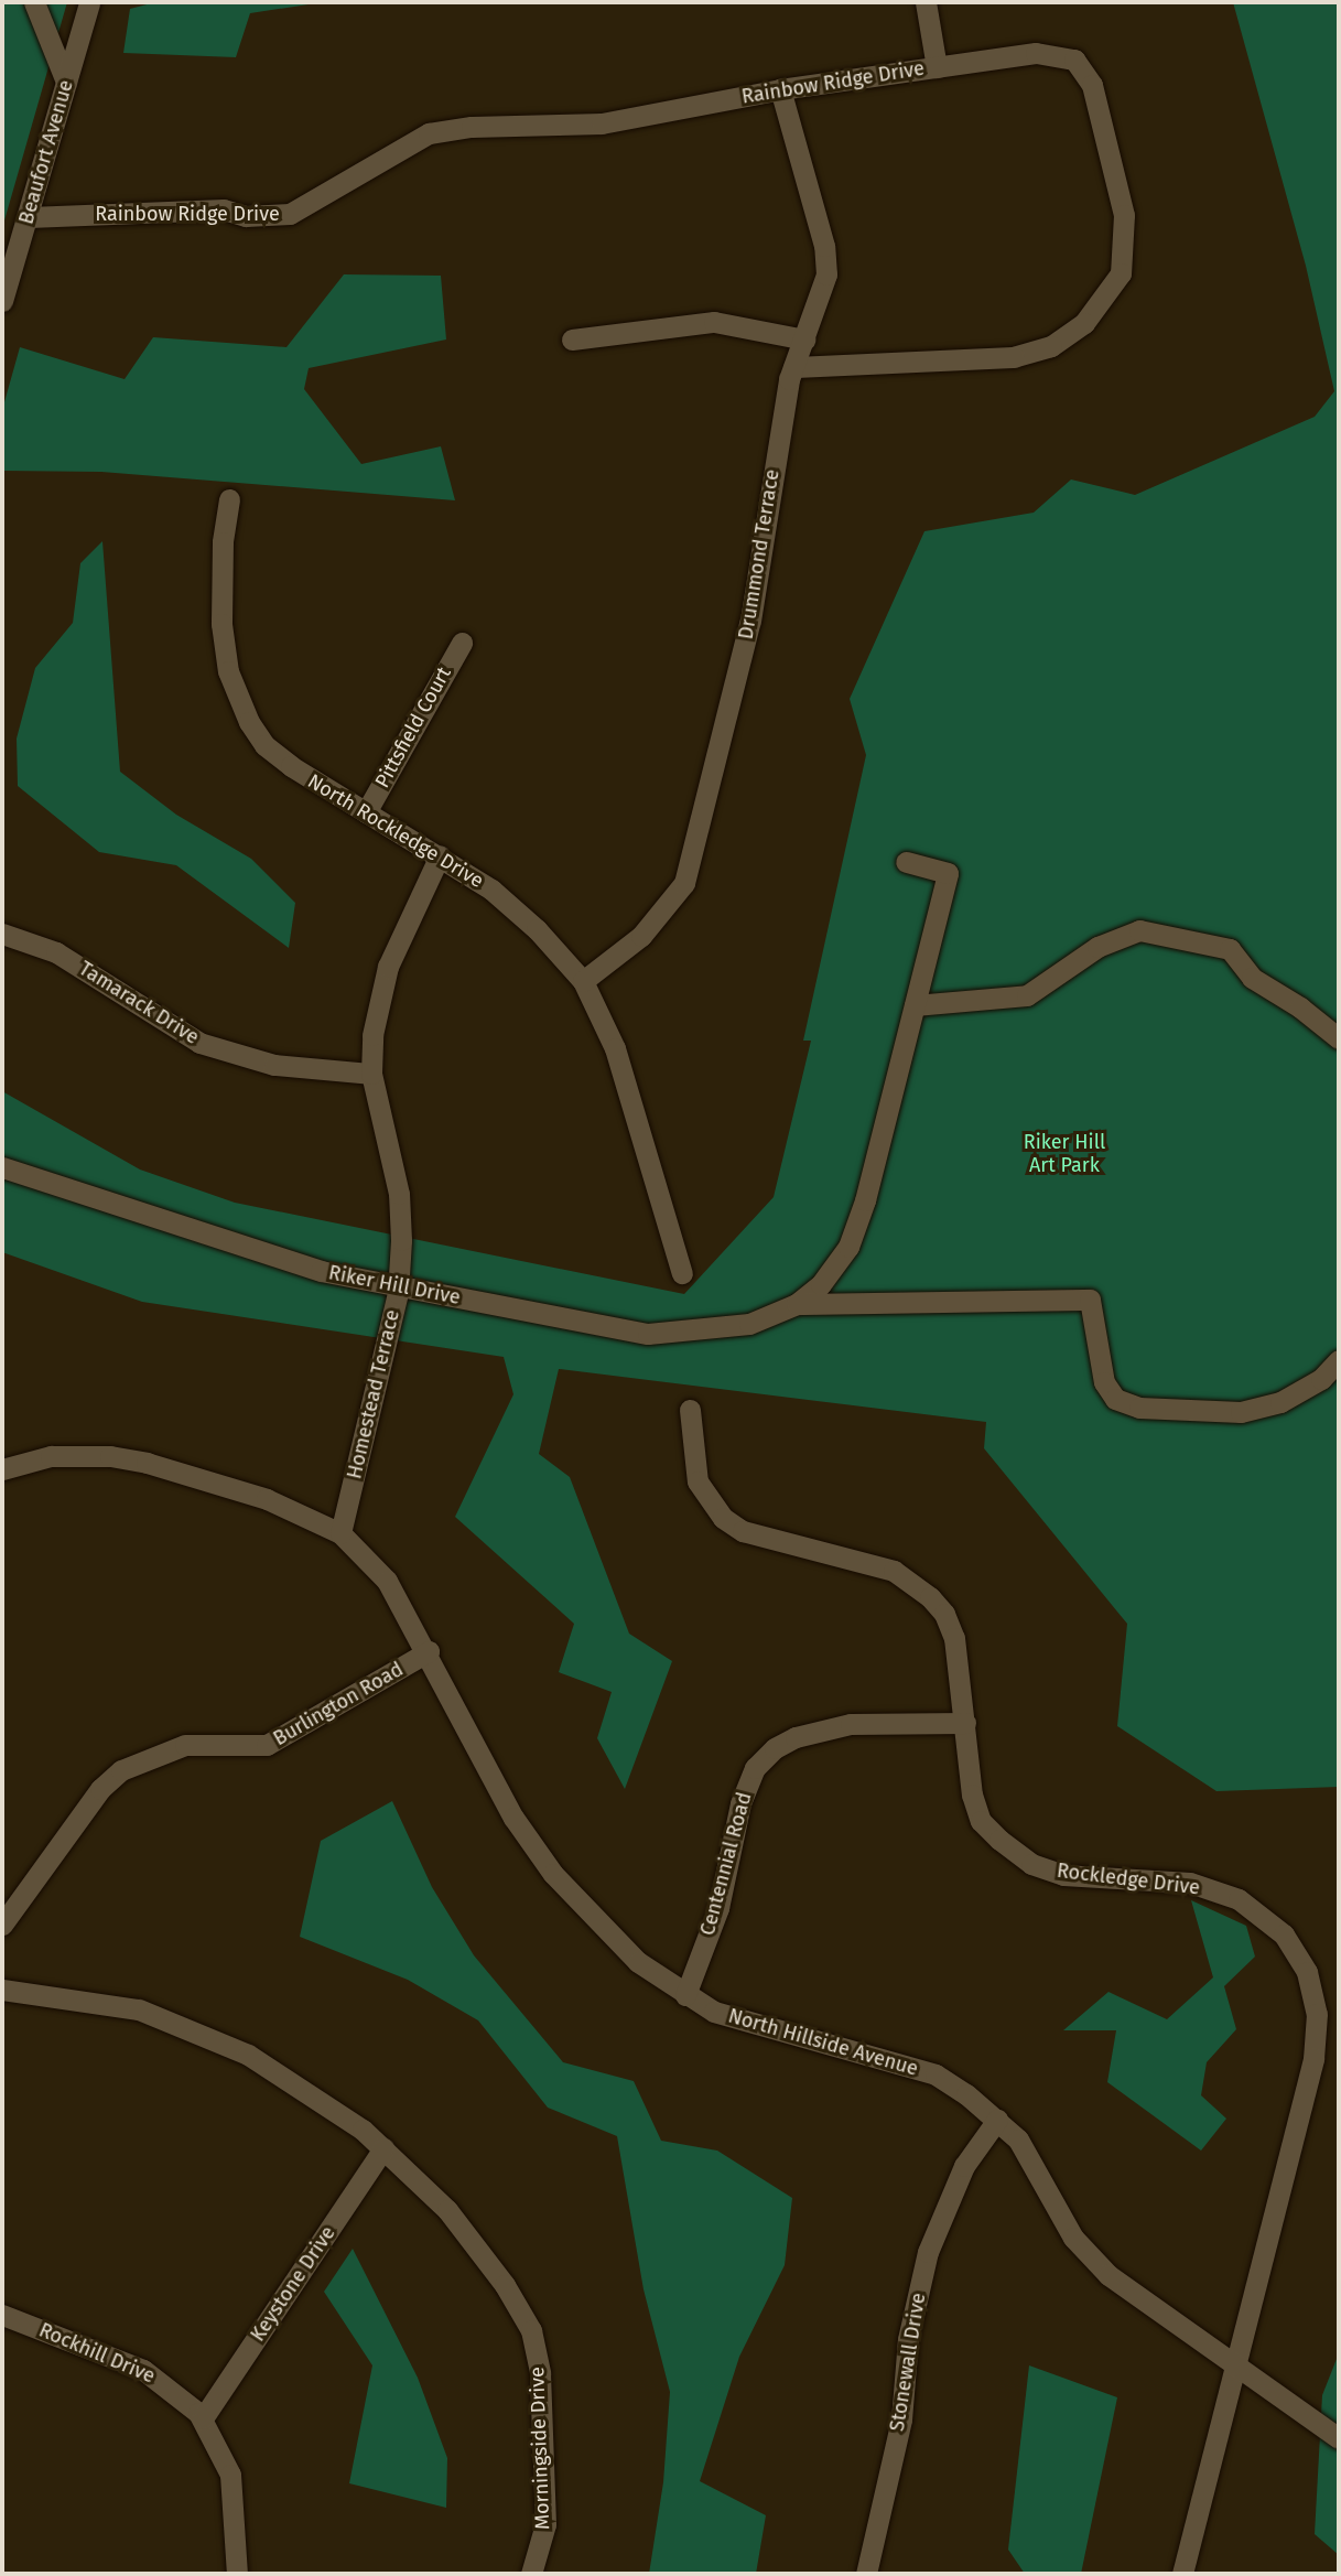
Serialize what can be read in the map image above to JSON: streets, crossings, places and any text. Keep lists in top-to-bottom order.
{
  "streets": {
    "street": [
      "Rainbow Ridge Drive",
      "Beaufort Avenue",
      "Drummond Terrace",
      "Pittsfield Court",
      "North Rockledge Drive",
      "Tamarack Drive",
      "Riker Hill Drive",
      "Homestead Terrace",
      "Burlington Road",
      "Centennial Road",
      "Rockledge Drive",
      "North Hillside Avenue",
      "Keystone Drive",
      "Rockhill Drive",
      "Stonewall Drive",
      "Morningside Drive"
    ]
  },
  "crossings": [
    ["Rainbow Ridge Drive", "Beaufort Avenue"],
    ["Rainbow Ridge Drive", "Drummond Terrace"],
    ["Drummond Terrace", "North Rockledge Drive"],
    ["Pittsfield Court", "North Rockledge Drive"],
    ["North Rockledge Drive", "Homestead Terrace"],
    ["Tamarack Drive", "Homestead Terrace"],
    ["Riker Hill Drive", "Homestead Terrace"],
    ["Homestead Terrace", "North Hillside Avenue"],
    ["Burlington Road", "North Hillside Avenue"],
    ["Centennial Road", "Rockledge Drive"],
    ["Centennial Road", "North Hillside Avenue"],
    ["Rockledge Drive", "North Hillside Avenue"],
    ["North Hillside Avenue", "Stonewall Drive"],
    ["Keystone Drive", "Rockhill Drive"],
    ["Keystone Drive", "Morningside Drive"]
  ],
  "parks": ["Riker Hill Art Park"]
}
